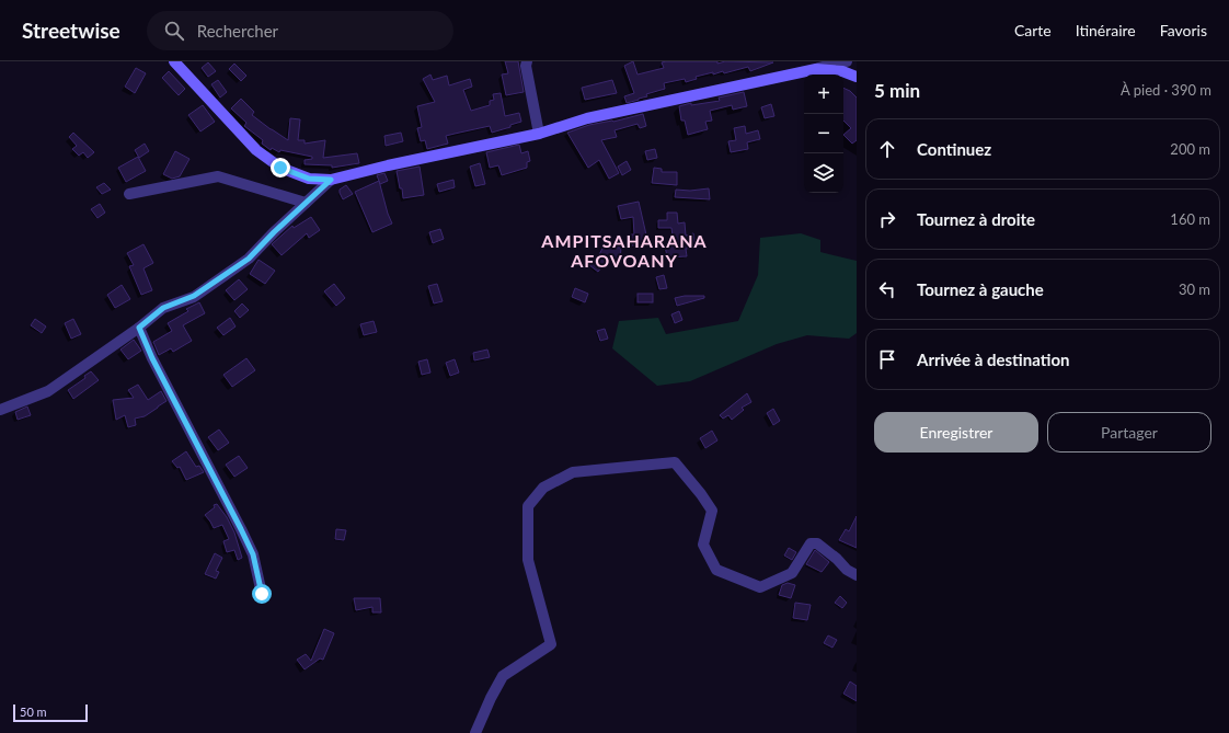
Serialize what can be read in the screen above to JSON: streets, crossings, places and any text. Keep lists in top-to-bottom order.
{
  "districts": ["AMPITSAHARANA AFOVOANY"],
  "scale_bar": "50 m",
  "page": {
    "header": "Streetwise",
    "search": "Rechercher",
    "nav": ["Carte", "Itinéraire", "Favoris"],
    "heading": ["5 min", "À pied · 390 m"],
    "map_buttons": ["+", "−"],
    "list": [
      ["Continuez", "200 m"],
      ["Tournez à droite", "160 m"],
      ["Tournez à gauche", "30 m"],
      "Arrivée à destination"
    ],
    "buttons": ["Enregistrer", "Partager"],
    "scale": "50 m"
  }
}
